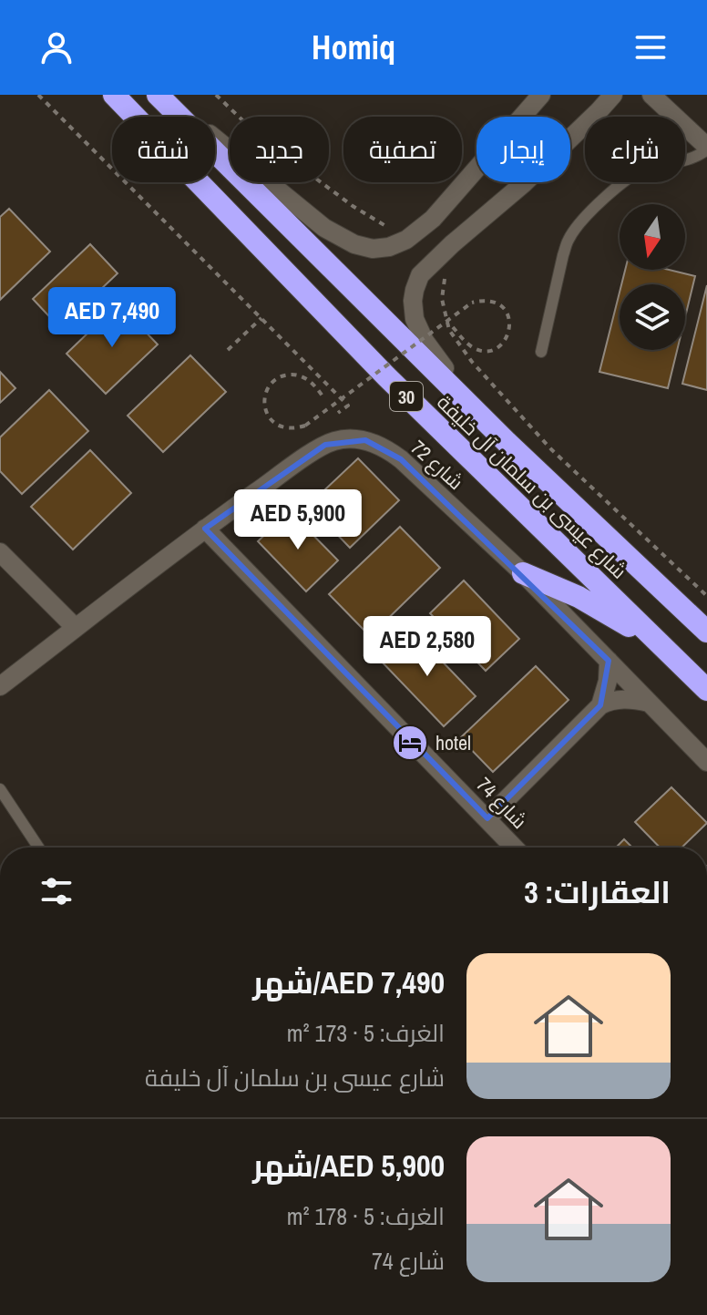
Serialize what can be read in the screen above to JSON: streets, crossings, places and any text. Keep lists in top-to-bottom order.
{
  "streets": {
    "highway": ["30", "شارع عيسى بن سلمان آل خليفة"],
    "street": ["شارع 72", "شارع 74"]
  },
  "crossings": [
    ["شارع 72", "شارع 74"]
  ],
  "places": {
    "hotel": ["hotel"]
  },
  "north": "bottom",
  "page": {
    "header": "Homiq",
    "chip": [
      "شراء",
      "إيجار",
      "تصفية",
      "جديد",
      "شقة"
    ],
    "price": ["AED 7,490", "AED 5,900", "AED 2,580"],
    "heading": "العقارات: 3",
    "list": [
      {
        "name": "AED 7,490/شهر",
        "note": "الغرف: 5 · 173 m² · شارع عيسى بن سلمان آل خليفة"
      },
      {
        "name": "AED 5,900/شهر",
        "note": "الغرف: 5 · 178 m² · شارع 74"
      }
    ]
  }
}
